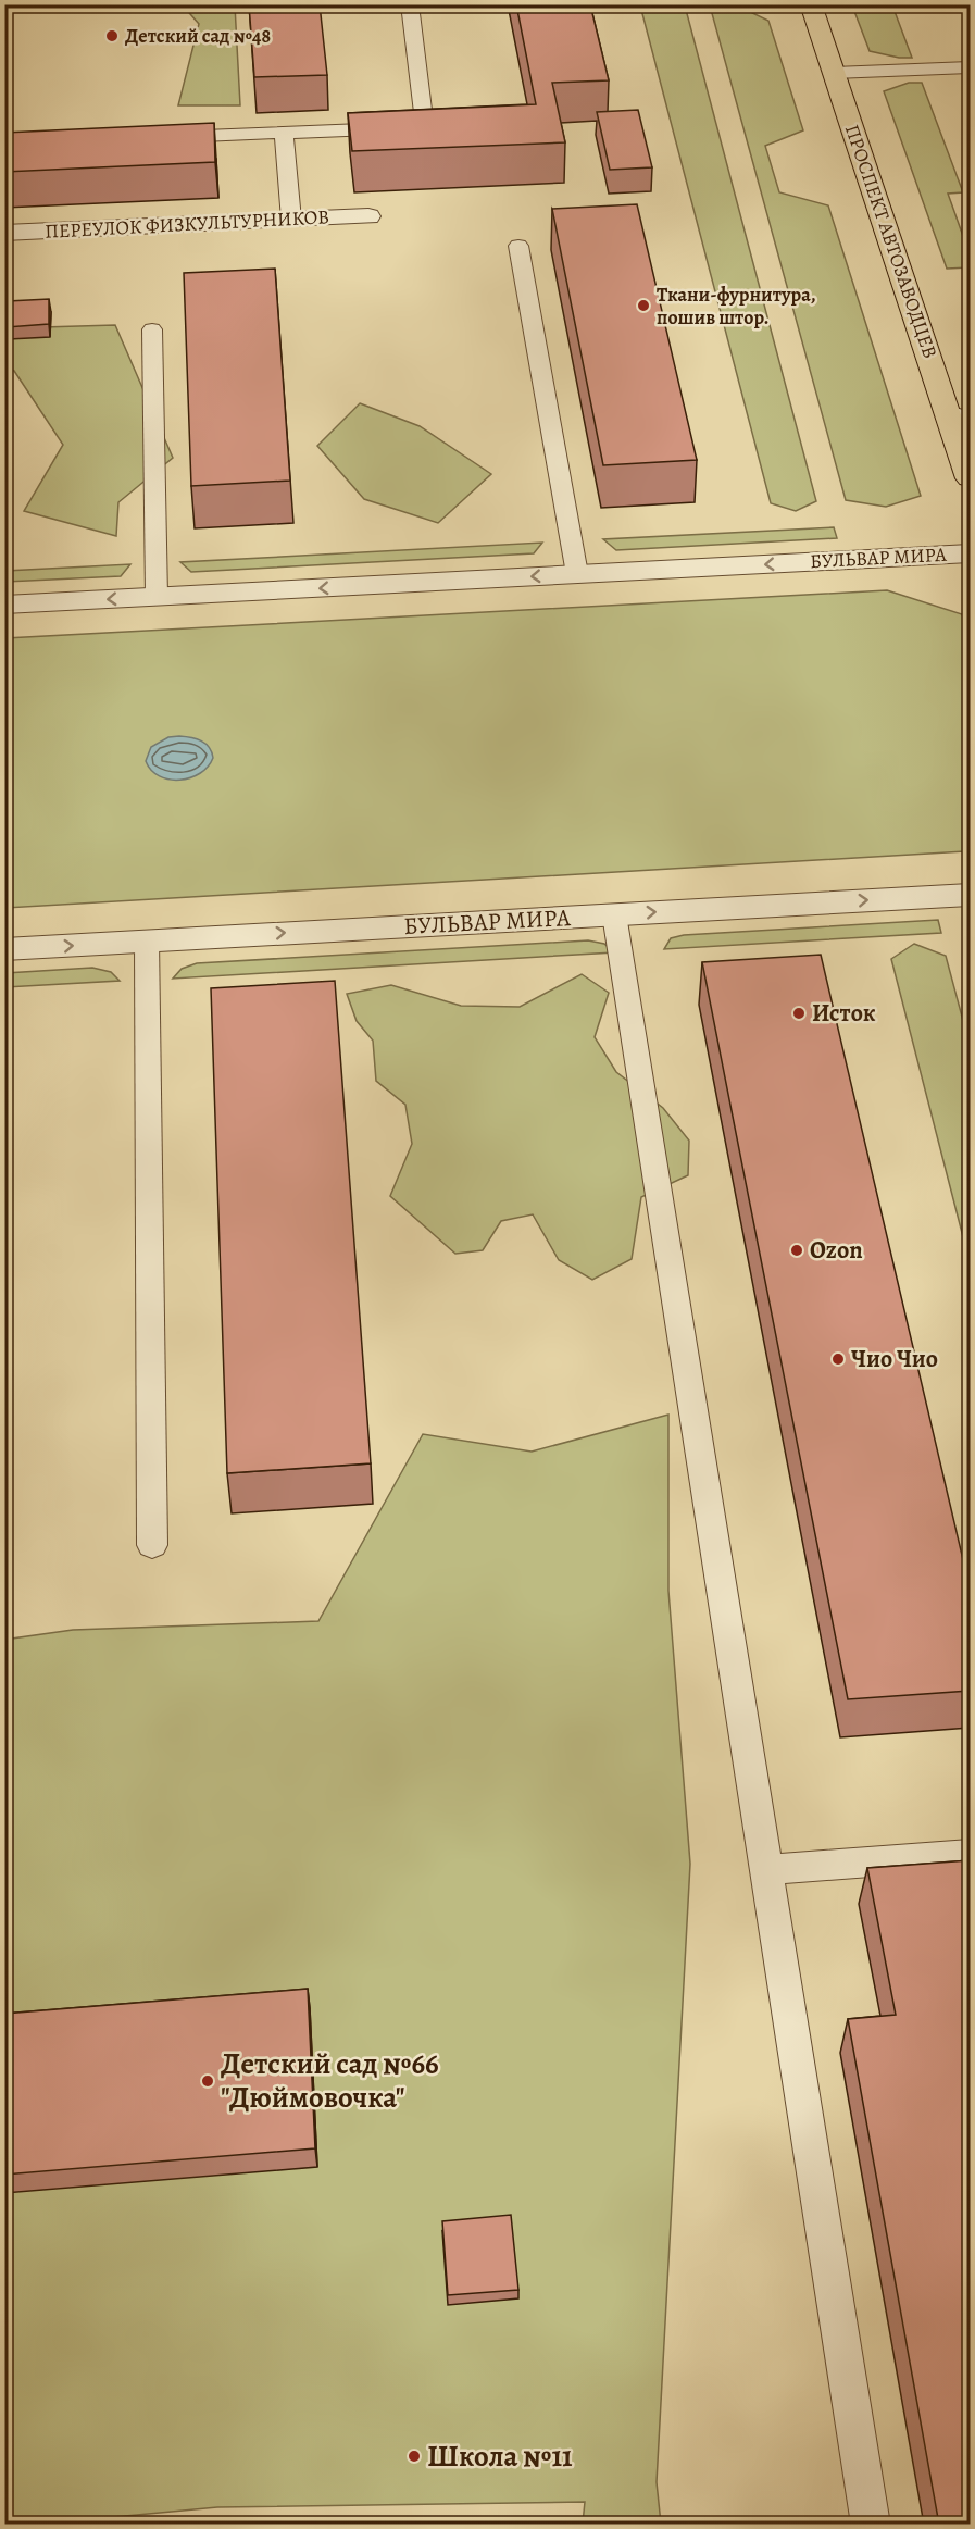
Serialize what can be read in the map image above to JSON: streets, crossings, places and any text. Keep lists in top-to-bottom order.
{
  "streets": {
    "main road": ["ПРОСПЕКТ АВТОЗАВОДЦЕВ"],
    "street": ["ПЕРЕУЛОК ФИЗКУЛЬТУРНИКОВ", "БУЛЬВАР МИРА"]
  },
  "places": [
    "Детский сад №48",
    "Ткани-фурнитура, пошив штор.",
    "Исток",
    "Ozon",
    "Чио Чио",
    "Детский сад №66 \"Дюймовочка\"",
    "Школа №11"
  ]
}
